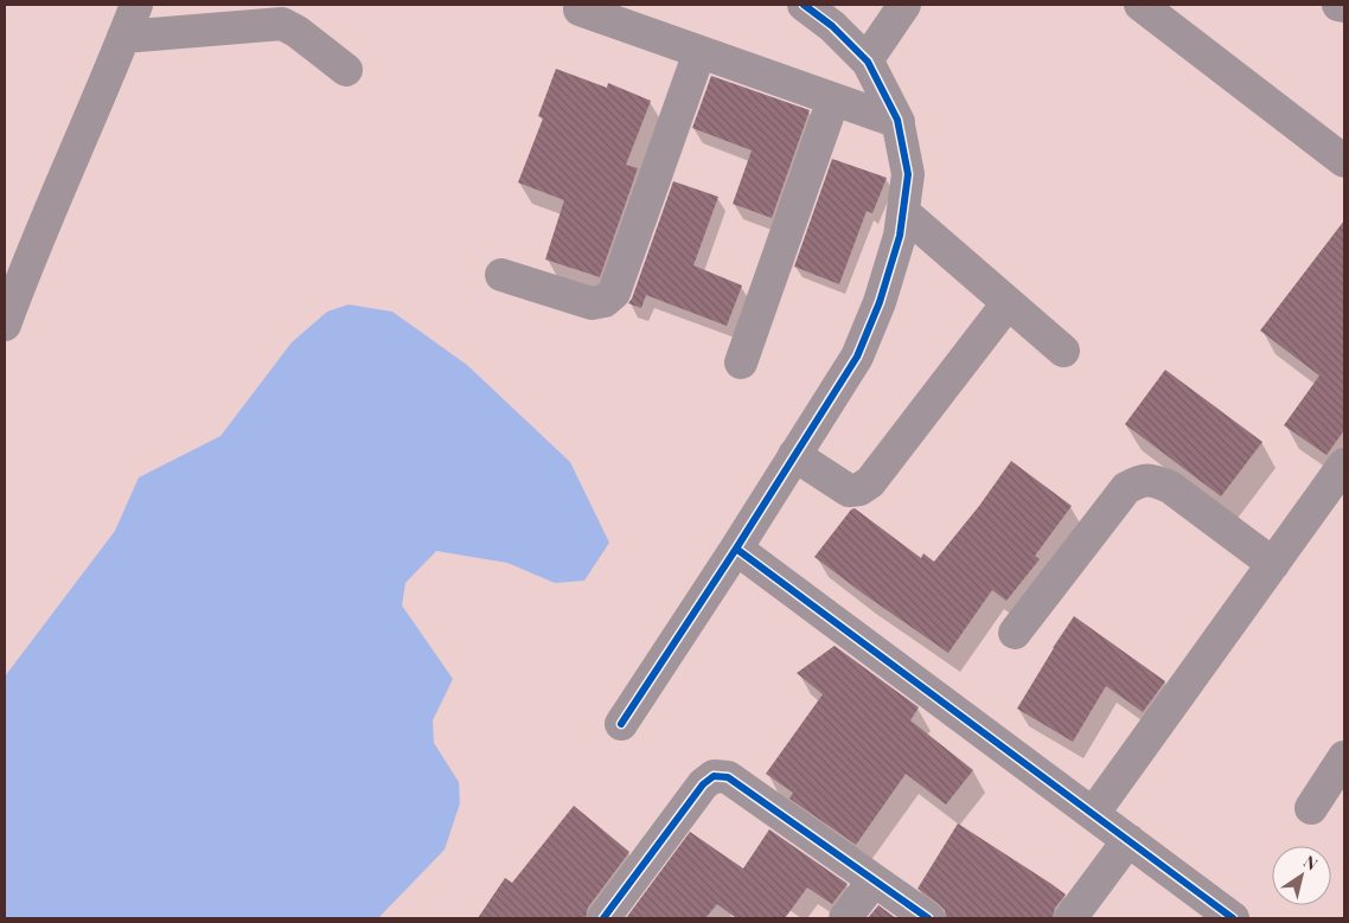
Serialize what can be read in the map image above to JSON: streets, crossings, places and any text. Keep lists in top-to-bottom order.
{
  "north": "top right"
}
